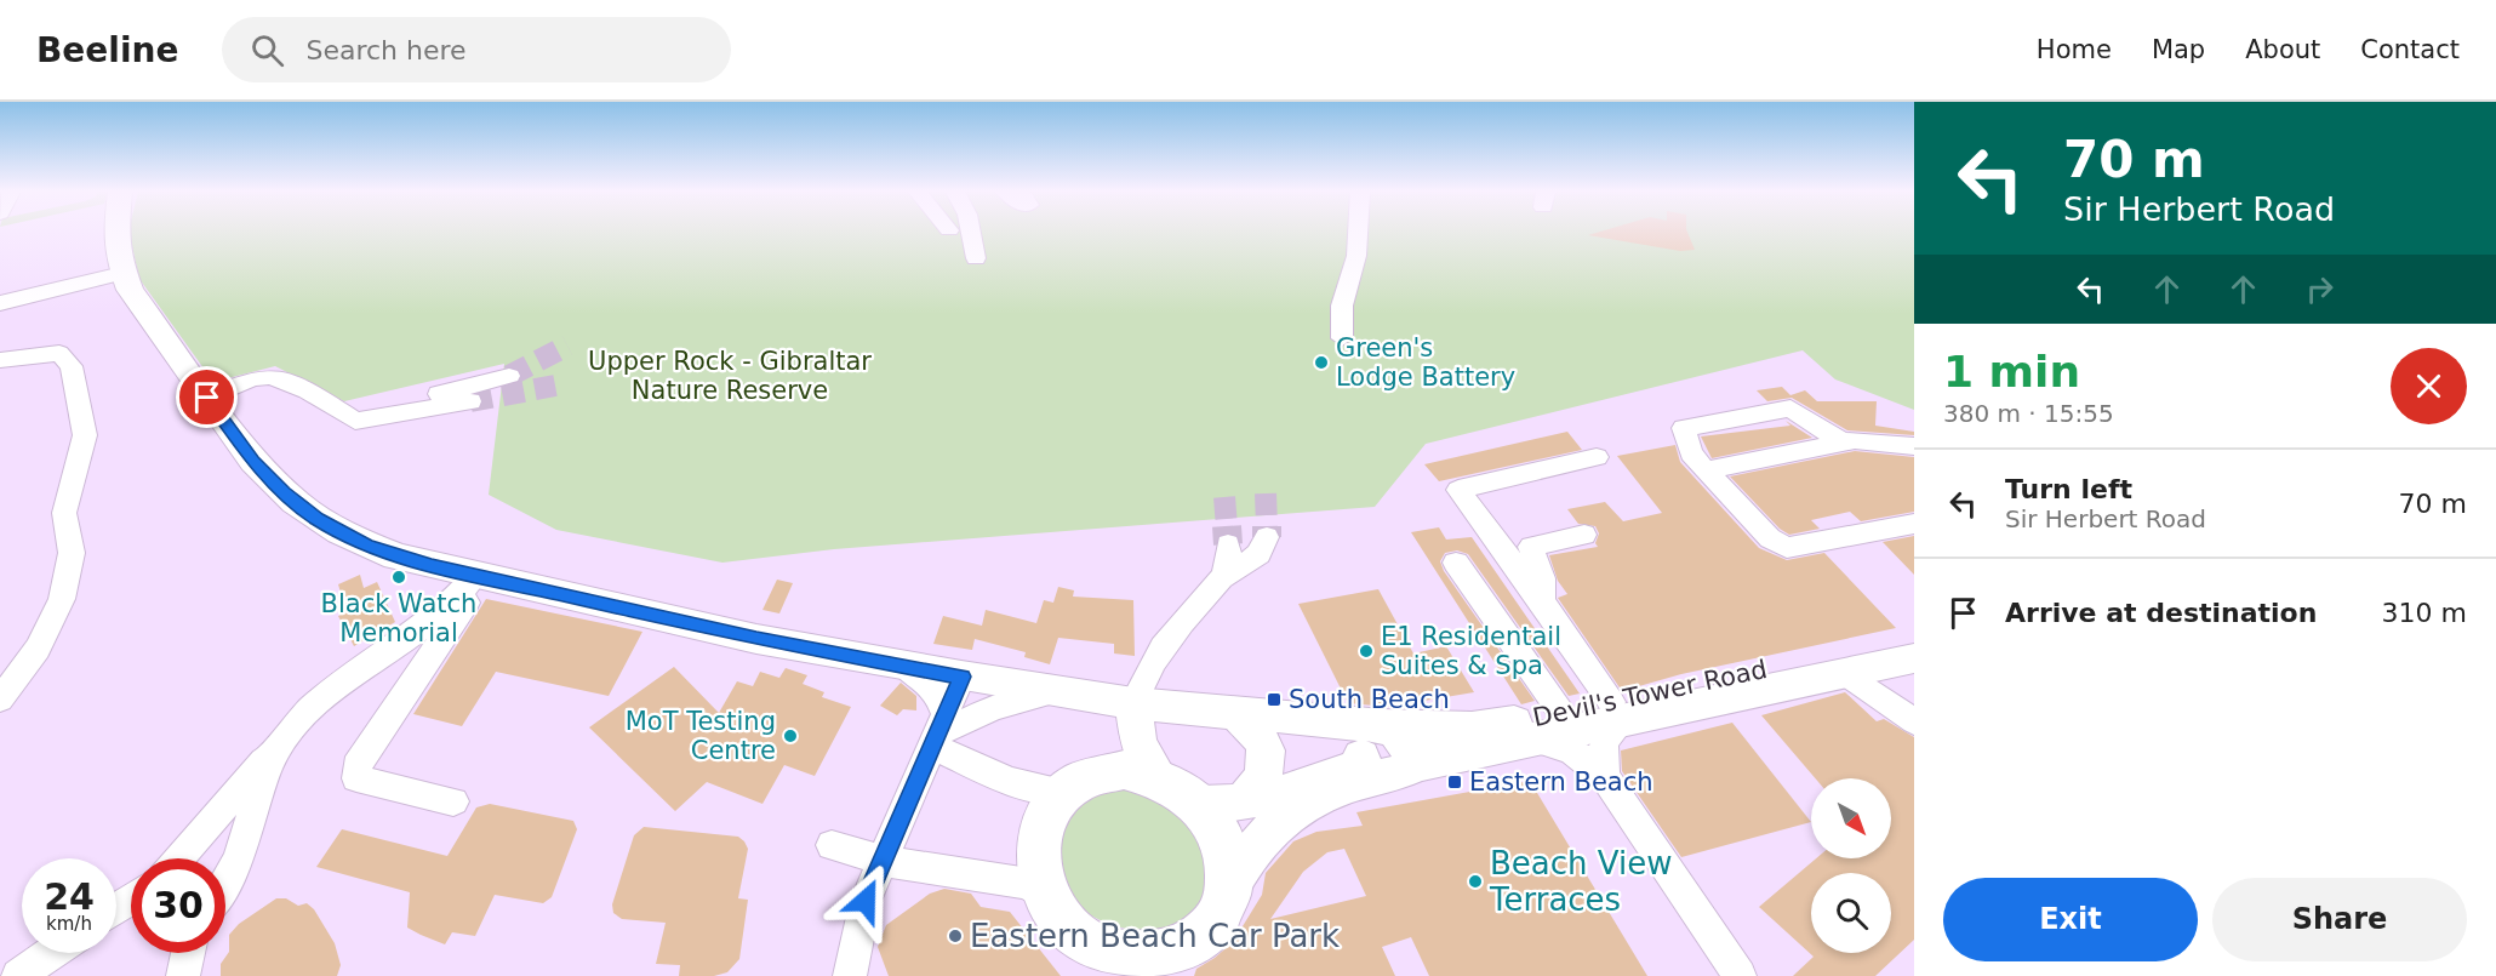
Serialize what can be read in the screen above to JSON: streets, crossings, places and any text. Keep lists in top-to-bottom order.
{
  "streets": {
    "main road": ["Devil's Tower Road"]
  },
  "parks": ["Upper Rock - Gibraltar Nature Reserve"],
  "places": {
    "other": [
      "Green's Lodge Battery",
      "Black Watch Memorial",
      "E1 Residentail Suites & Spa",
      "MoT Testing Centre",
      "Beach View Terraces",
      "Eastern Beach Car Park"
    ],
    "transit": ["South Beach", "Eastern Beach"]
  },
  "north": "bottom right",
  "page": {
    "header": "Beeline",
    "search": "Search here",
    "nav": [
      "Home",
      "Map",
      "About",
      "Contact"
    ],
    "turn": ["70 m", "Sir Herbert Road"],
    "heading": ["1 min", "380 m · 15:55"],
    "list": [
      {
        "name": "Turn left",
        "note": "Sir Herbert Road",
        "value": "70 m"
      },
      {
        "name": "Arrive at destination",
        "value": "310 m"
      }
    ],
    "speed": "24 km/h",
    "limit": "30",
    "buttons": ["Exit", "Share"]
  }
}
